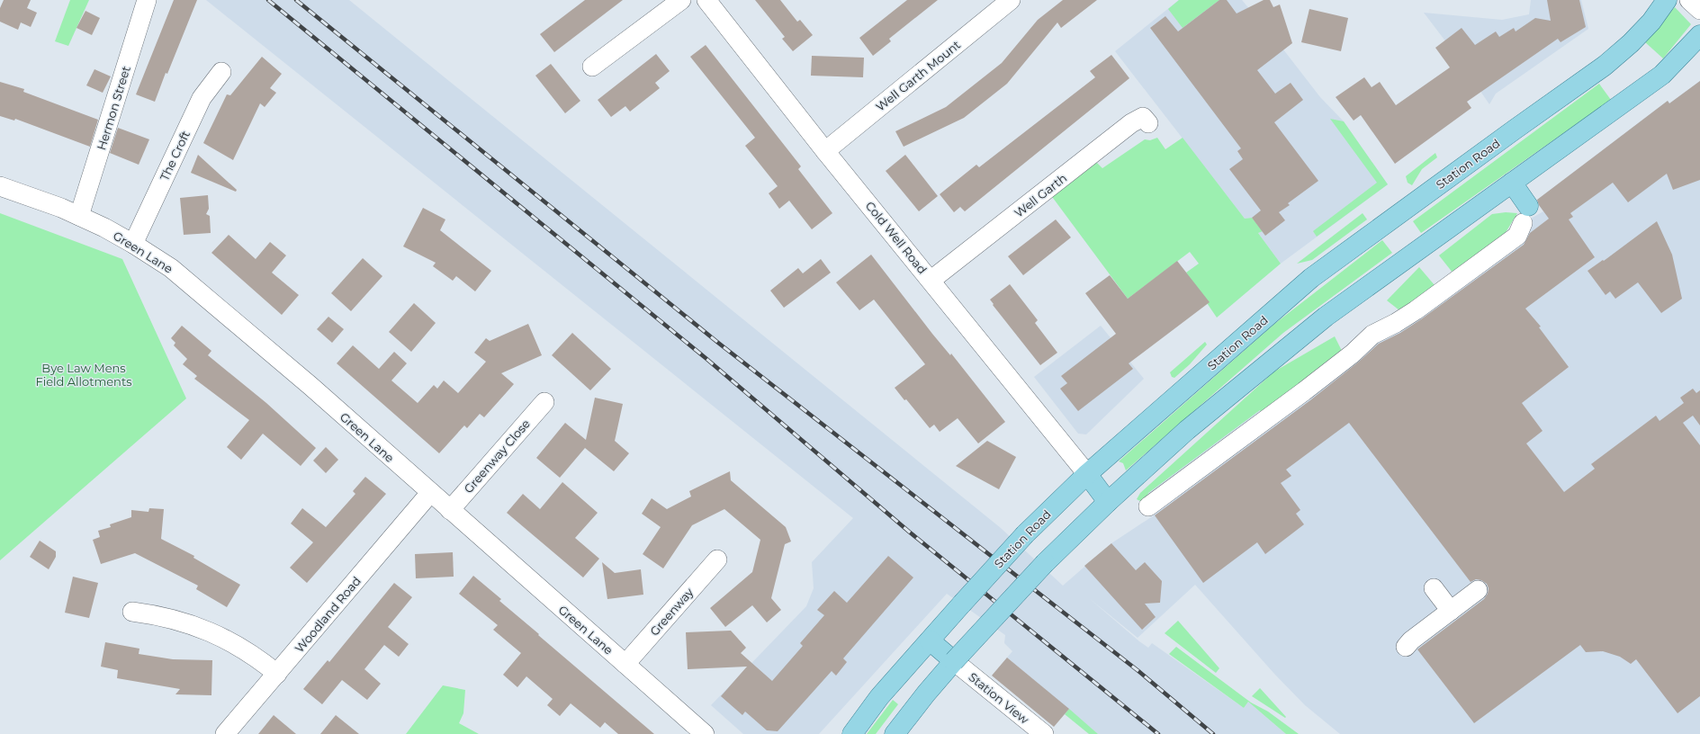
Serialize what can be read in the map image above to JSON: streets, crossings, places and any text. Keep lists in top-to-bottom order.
{
  "streets": {
    "main road": ["Station Road"],
    "street": [
      "Well Garth Mount",
      "Hermon Street",
      "The Croft",
      "Well Garth",
      "Cold Well Road",
      "Green Lane",
      "Greenway Close",
      "Greenway",
      "Woodland Road",
      "Station View"
    ]
  },
  "crossings": [
    ["Well Garth Mount", "Cold Well Road"],
    ["Hermon Street", "Green Lane"],
    ["The Croft", "Green Lane"],
    ["Station Road", "Cold Well Road"],
    ["Well Garth", "Cold Well Road"],
    ["Green Lane", "Greenway Close"],
    ["Green Lane", "Greenway"],
    ["Green Lane", "Woodland Road"]
  ],
  "parks": ["Bye Law Mens Field Allotments"]
}
